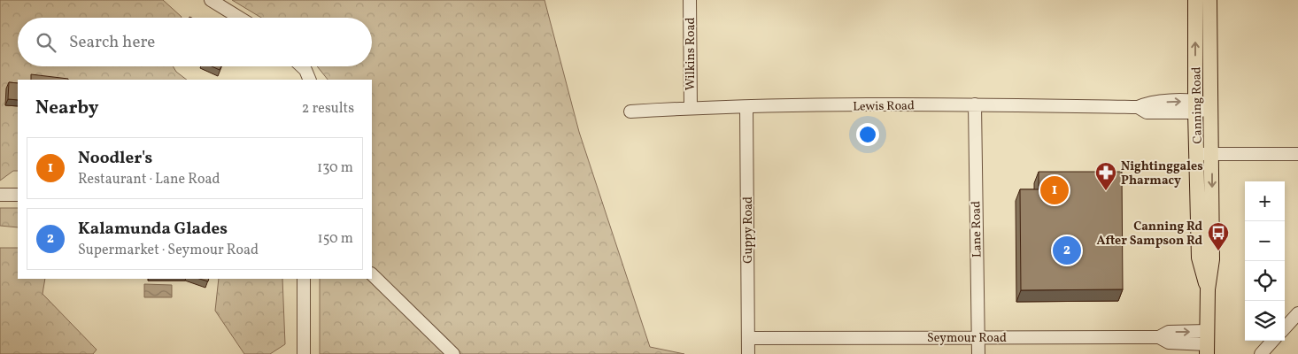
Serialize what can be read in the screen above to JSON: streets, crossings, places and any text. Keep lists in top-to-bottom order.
{
  "streets": {
    "main road": ["Canning Road"],
    "street": [
      "Wilkins Road",
      "Lewis Road",
      "Lane Road",
      "Guppy Road",
      "Seymour Road"
    ]
  },
  "crossings": [
    ["Wilkins Road", "Lewis Road"],
    ["Lewis Road", "Canning Road"],
    ["Lewis Road", "Lane Road"],
    ["Lewis Road", "Guppy Road"],
    ["Canning Road", "Seymour Road"],
    ["Lane Road", "Seymour Road"],
    ["Guppy Road", "Seymour Road"]
  ],
  "places": {
    "pharmacy": ["Nightinggales Pharmacy"],
    "bus stop": ["Canning Rd After Sampson Rd"]
  },
  "page": {
    "search": "Search here",
    "heading": ["Nearby", "2 results"],
    "list": [
      {
        "mark": "1",
        "name": "Noodler's",
        "note": "Restaurant · Lane Road",
        "value": "130 m"
      },
      {
        "mark": "2",
        "name": "Kalamunda Glades",
        "note": "Supermarket · Seymour Road",
        "value": "150 m"
      }
    ],
    "pins": ["1", "2"],
    "map_buttons": ["+", "−"]
  }
}
